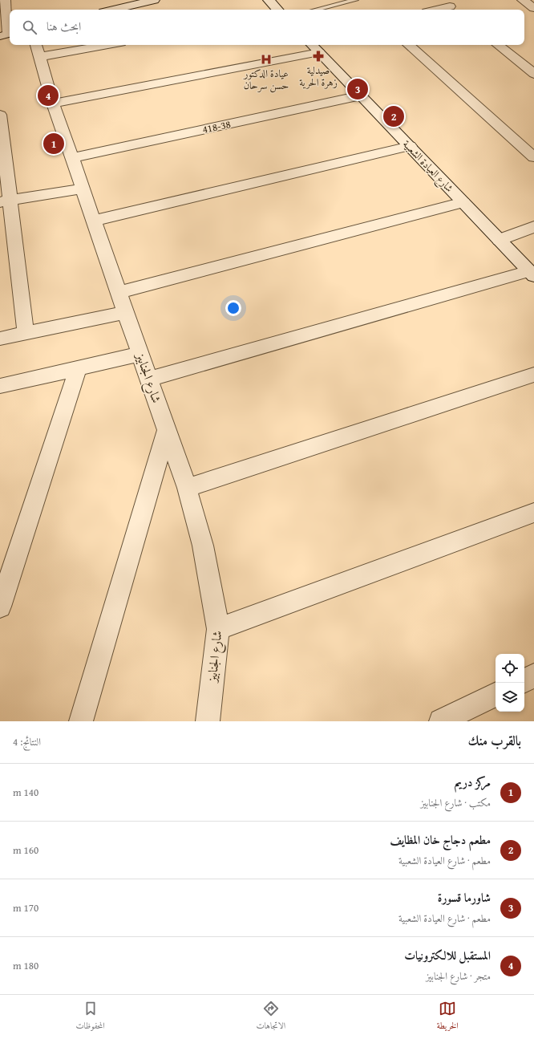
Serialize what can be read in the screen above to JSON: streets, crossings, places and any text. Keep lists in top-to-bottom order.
{
  "streets": {
    "street": ["418-38", "شارع العيادة الشعبية", "شارع الجنابيز"]
  },
  "crossings": [
    ["418-38", "شارع العيادة الشعبية"],
    ["418-38", "شارع الجنابيز"]
  ],
  "places": {
    "pharmacy": ["صيدلية زهرة الحرية"],
    "hospital": ["عيادة الدكتور حسن سرحان"]
  },
  "page": {
    "search": "ابحث هنا",
    "pins": [
      "3",
      "4",
      "2",
      "1"
    ],
    "heading": ["بالقرب منك", "النتائج: 4"],
    "list": [
      {
        "mark": "1",
        "name": "مركز دريم",
        "note": "مكتب · شارع الجنابيز",
        "value": "140 m"
      },
      {
        "mark": "2",
        "name": "مطعم دجاج خان المظايف",
        "note": "مطعم · شارع العيادة الشعبية",
        "value": "160 m"
      },
      {
        "mark": "3",
        "name": "شاورما قسورة",
        "note": "مطعم · شارع العيادة الشعبية",
        "value": "170 m"
      },
      {
        "mark": "4",
        "name": "المستقبل للالكترونيات",
        "note": "متجر · شارع الجنابيز",
        "value": "180 m"
      }
    ],
    "nav": ["الخريطة", "الاتجاهات", "المحفوظات"]
  }
}
